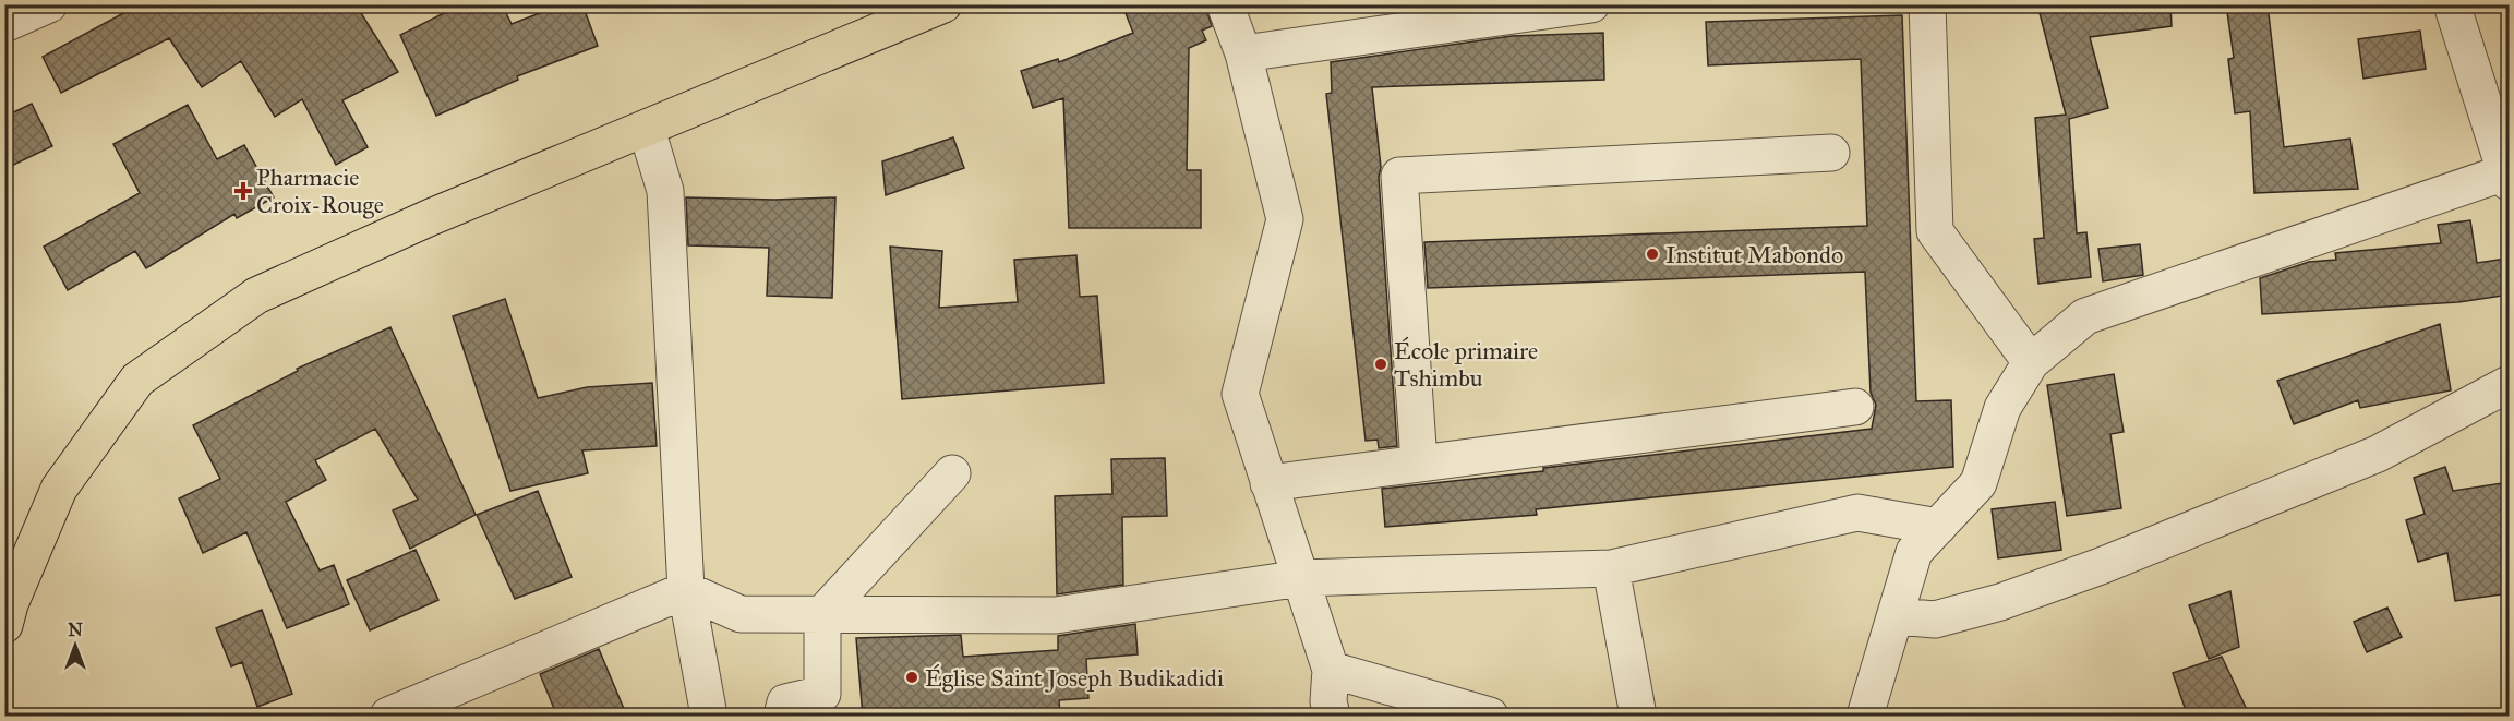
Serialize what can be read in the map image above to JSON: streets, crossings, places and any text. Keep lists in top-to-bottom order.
{
  "places": {
    "health": ["Pharmacie Croix-Rouge"],
    "other": ["Institut Mabondo", "École primaire Tshimbu", "Église Saint Joseph Budikadidi"]
  },
  "north": "top"
}
